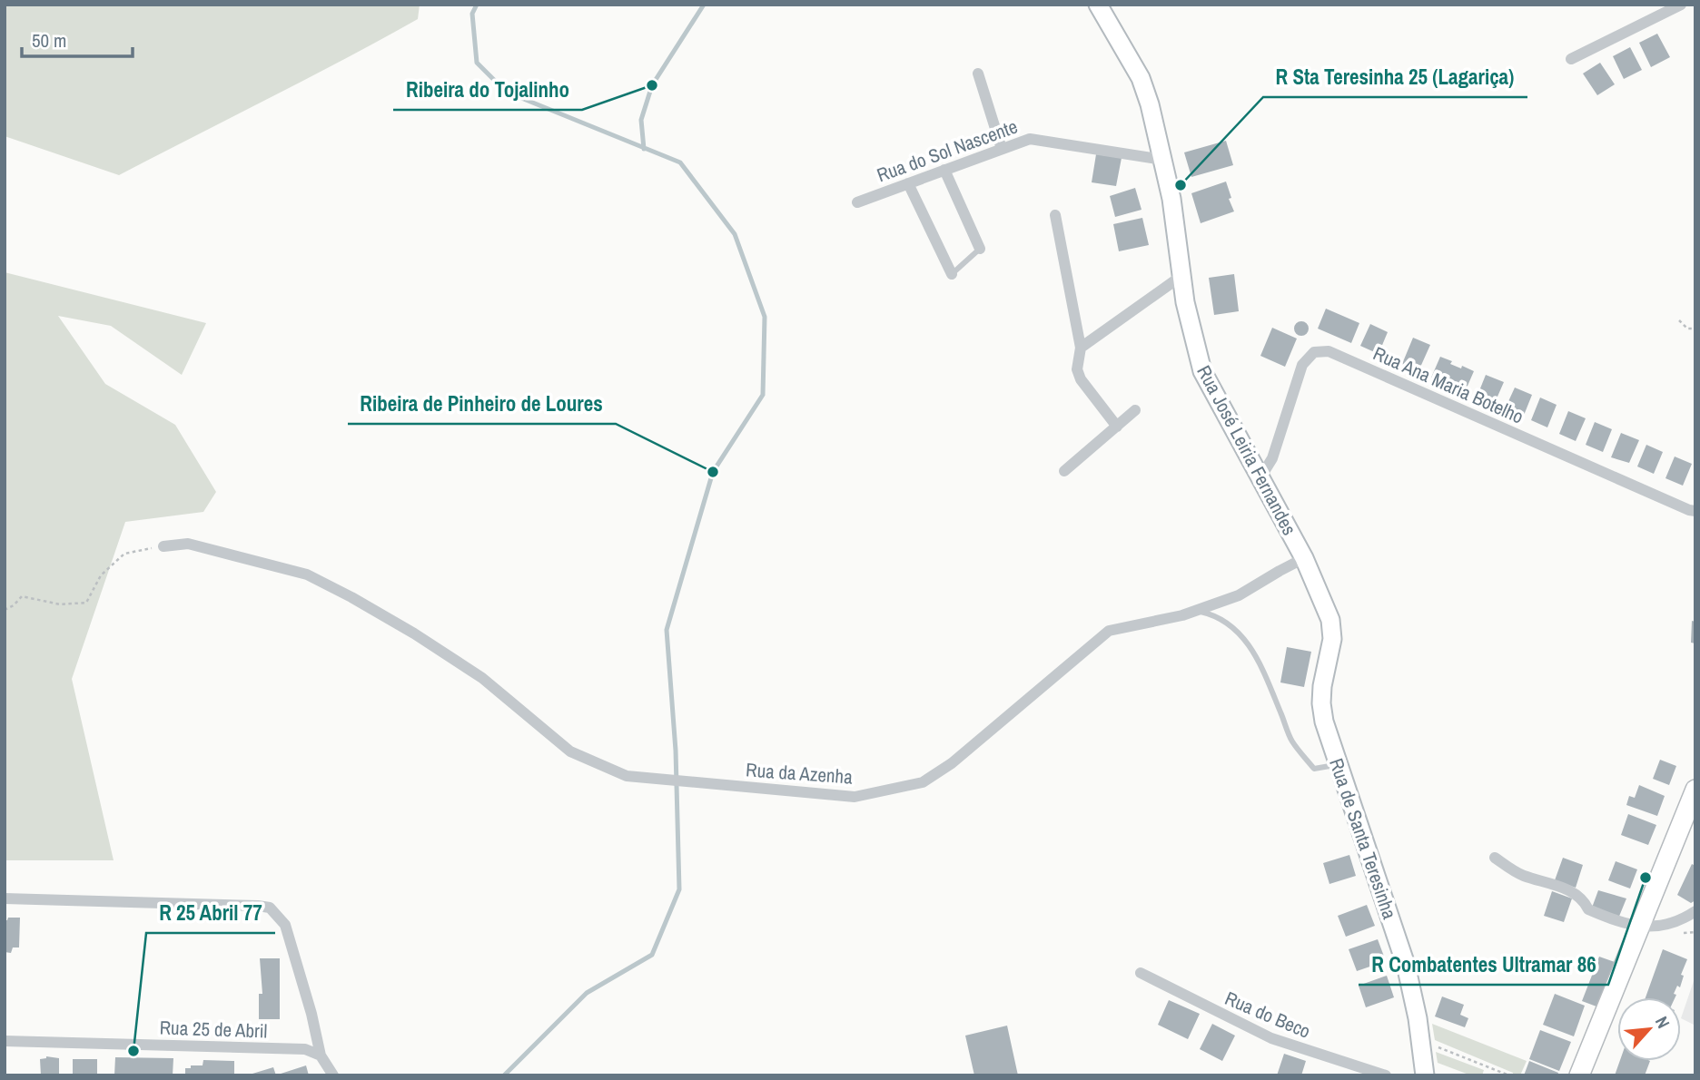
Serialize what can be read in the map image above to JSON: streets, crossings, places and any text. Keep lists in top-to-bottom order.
{
  "streets": {
    "main road": ["Rua José Leiria Fernandes", "Rua de Santa Teresinha"],
    "street": [
      "Rua do Sol Nascente",
      "Rua Ana Maria Botelho",
      "Rua da Azenha",
      "Rua do Beco",
      "Rua 25 de Abril"
    ]
  },
  "crossings": [
    ["Rua do Sol Nascente", "Rua José Leiria Fernandes"],
    ["Rua Ana Maria Botelho", "Rua José Leiria Fernandes"],
    ["Rua José Leiria Fernandes", "Rua da Azenha"],
    ["Rua José Leiria Fernandes", "Rua de Santa Teresinha"]
  ],
  "places": [
    "Ribeira do Tojalinho",
    "R Sta Teresinha 25 (Lagariça)",
    "Ribeira de Pinheiro de Loures",
    "R Combatentes Ultramar 86",
    "R 25 Abril 77"
  ],
  "scale_bar": "50 m",
  "north": "top right"
}
